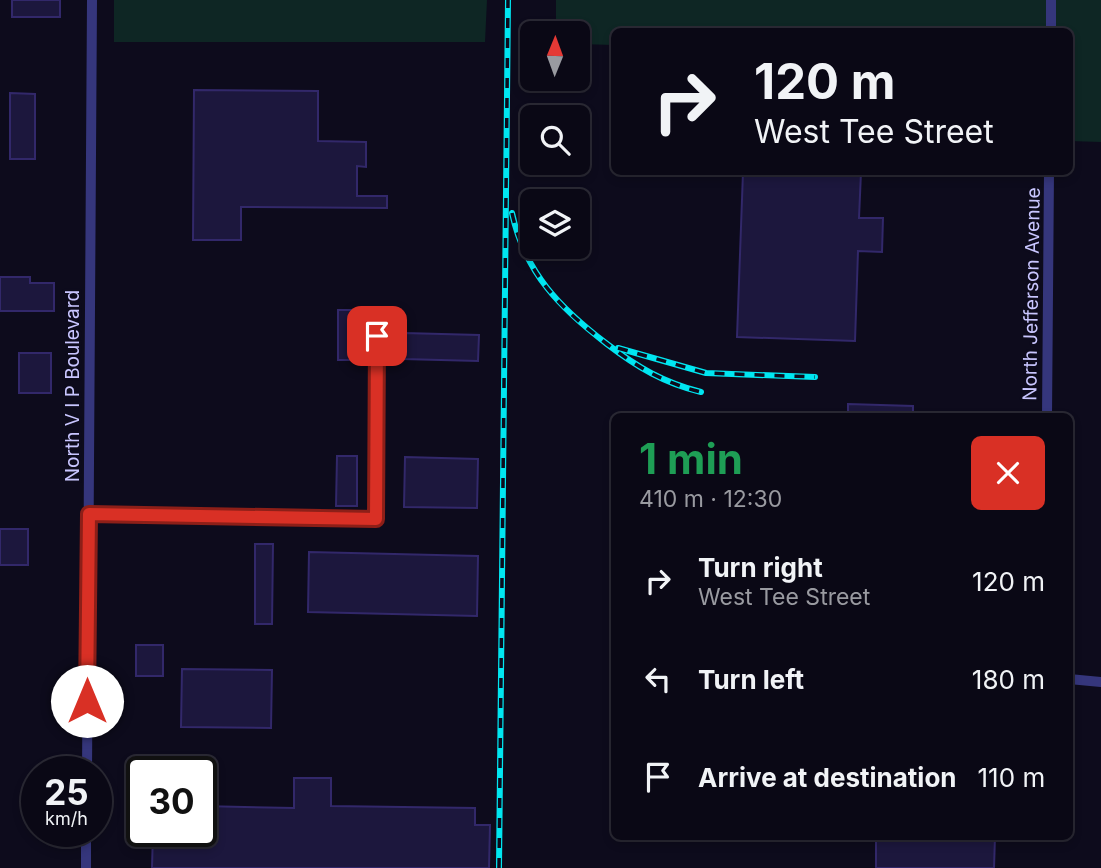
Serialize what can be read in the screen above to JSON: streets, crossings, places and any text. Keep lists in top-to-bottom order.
{
  "streets": {
    "street": ["North Jefferson Avenue", "North V I P Boulevard"]
  },
  "north": "top",
  "page": {
    "turn": ["120 m", "West Tee Street"],
    "heading": ["1 min", "410 m · 12:30"],
    "list": [
      {
        "name": "Turn right",
        "note": "West Tee Street",
        "value": "120 m"
      },
      {
        "name": "Turn left",
        "value": "180 m"
      },
      {
        "name": "Arrive at destination",
        "value": "110 m"
      }
    ],
    "speed": "25 km/h",
    "limit": "30"
  }
}
